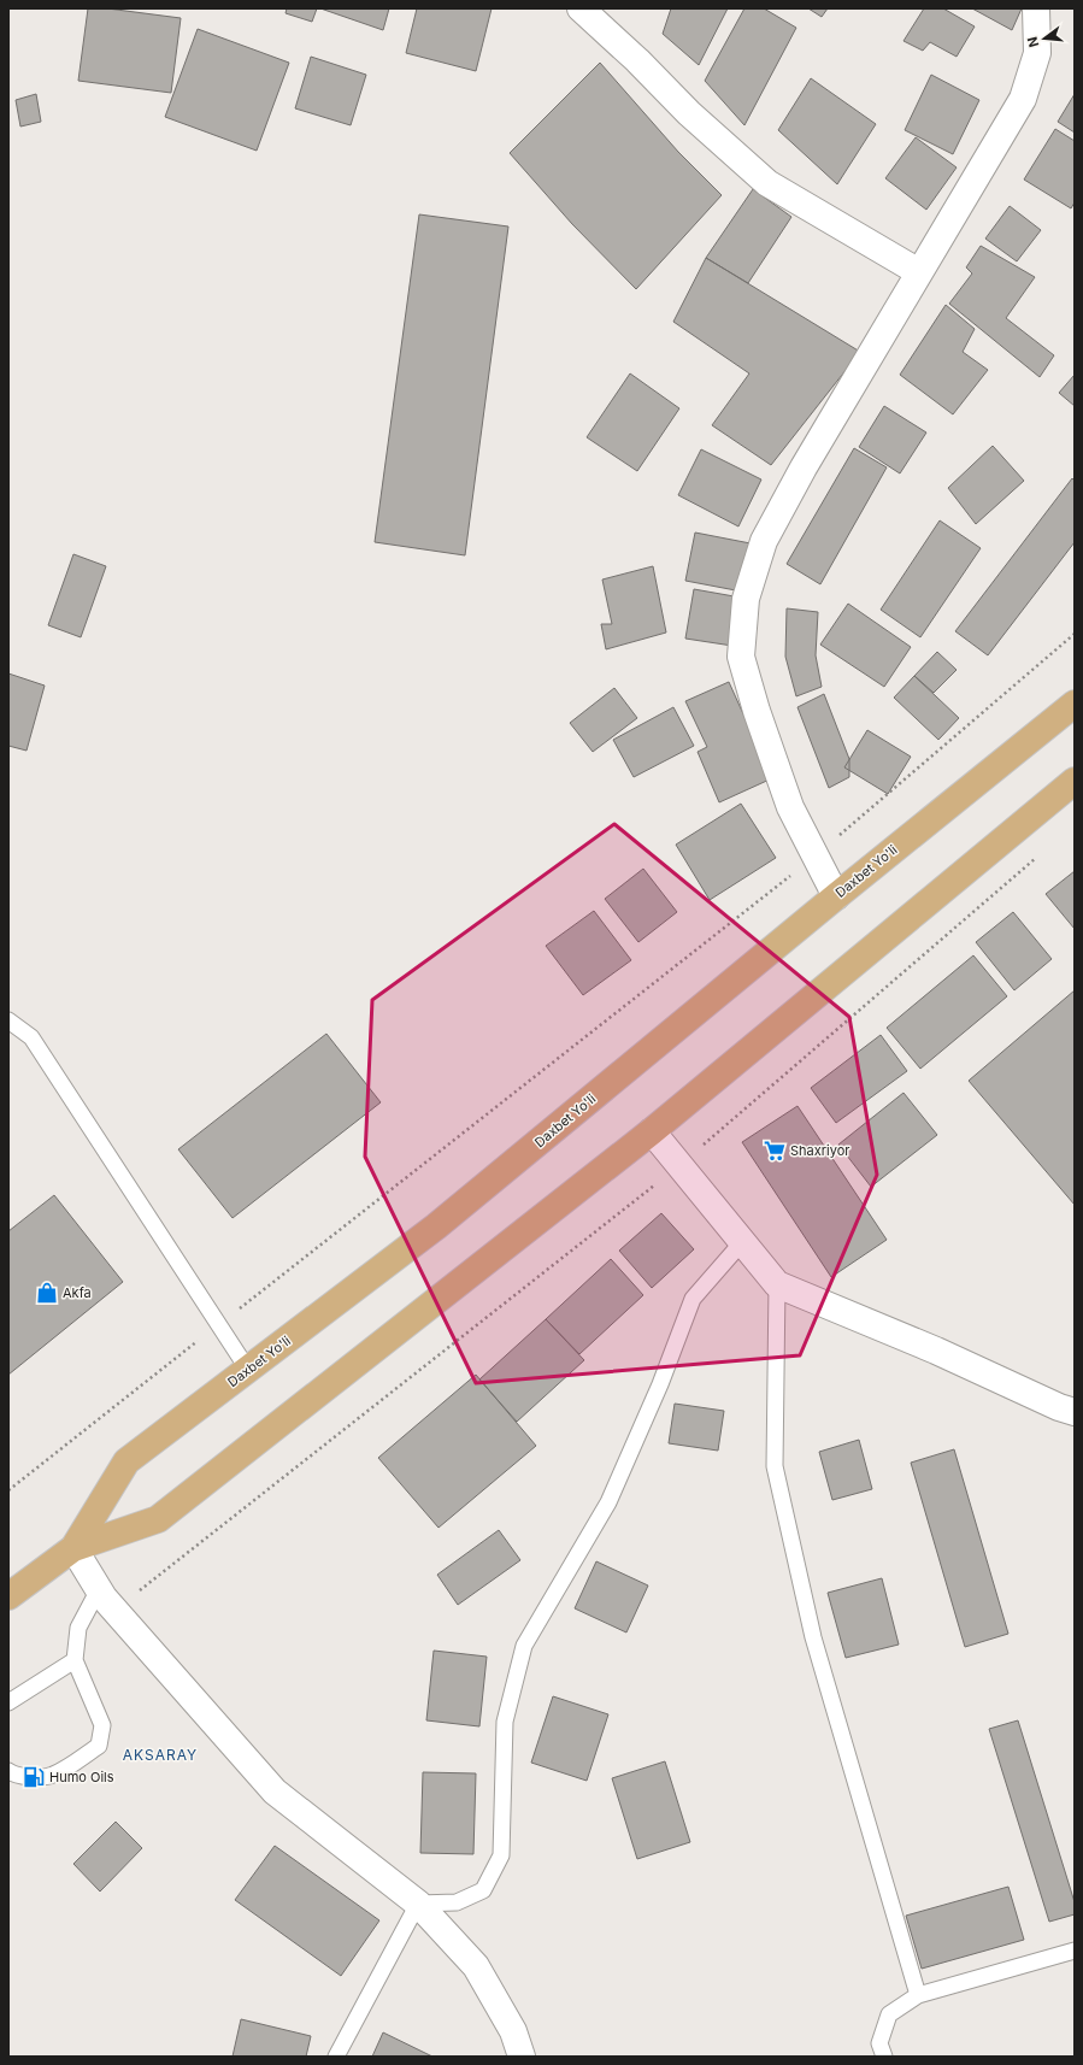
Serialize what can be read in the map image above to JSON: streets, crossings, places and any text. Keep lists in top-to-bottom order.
{
  "streets": {
    "main road": ["Daxbet Yo'li"]
  },
  "districts": ["AKSARAY"],
  "places": {
    "supermarket": ["Shaxriyor"],
    "shop": ["Akfa"],
    "fuel station": ["Humo Oils"]
  },
  "north": "left"
}
